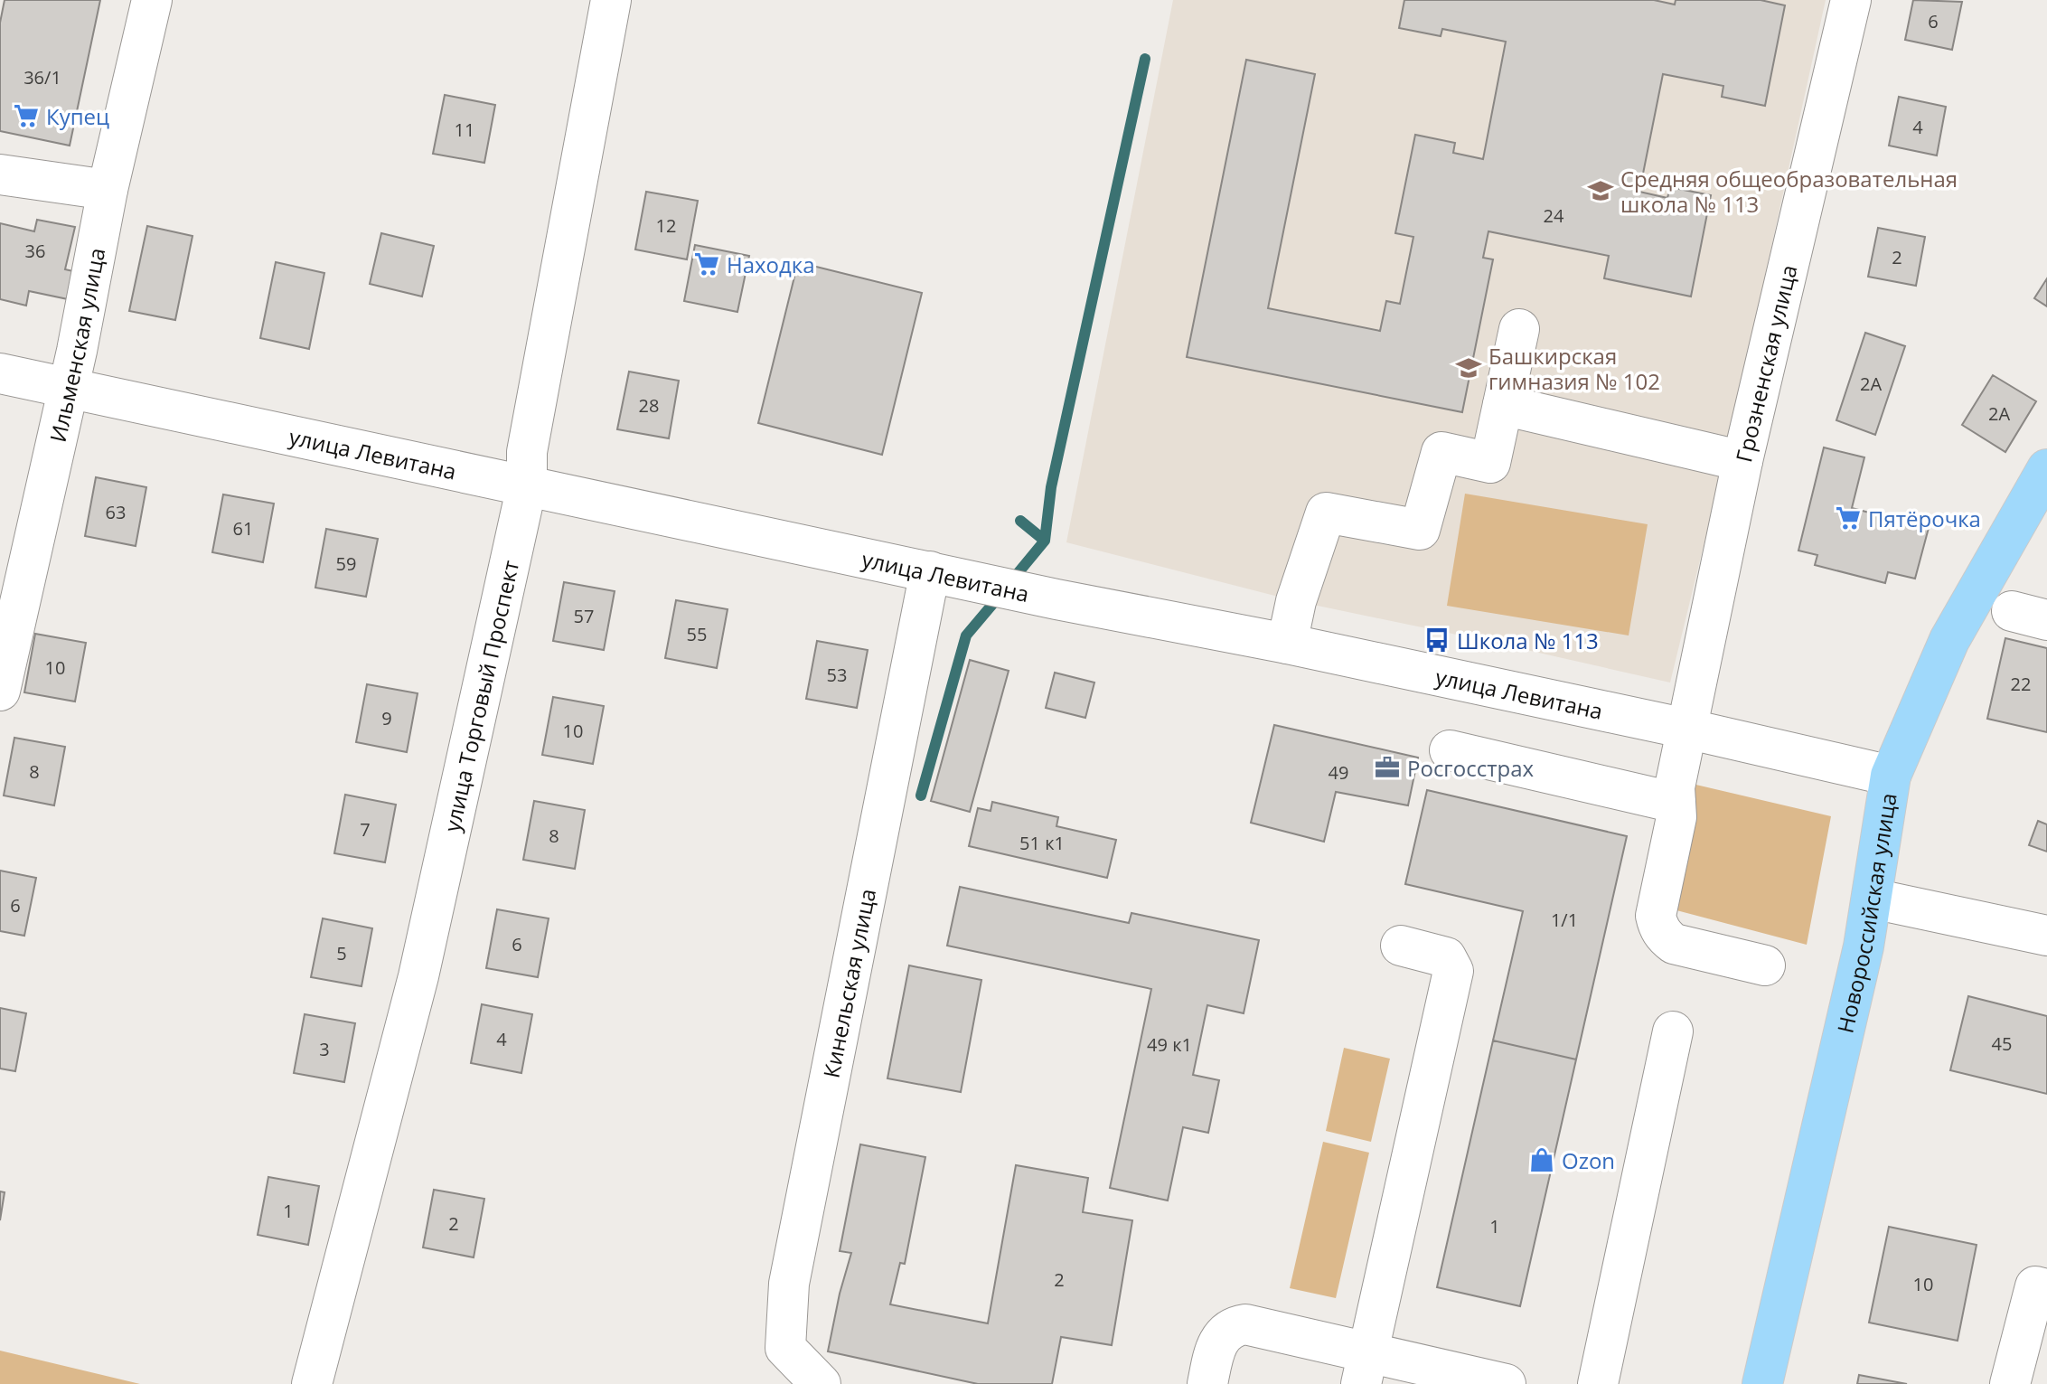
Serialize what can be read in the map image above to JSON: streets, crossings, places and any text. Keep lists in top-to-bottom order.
{
  "streets": {
    "main road": ["Новороссийская улица"],
    "street": [
      "Ильменская улица",
      "Грозненская улица",
      "улица Левитана",
      "улица Торговый Проспект",
      "Кинельская улица"
    ]
  },
  "crossings": [
    ["Ильменская улица", "улица Левитана"],
    ["Грозненская улица", "улица Левитана"],
    ["улица Левитана", "улица Торговый Проспект"],
    ["улица Левитана", "Новороссийская улица"],
    ["улица Левитана", "Кинельская улица"]
  ],
  "places": {
    "supermarket": ["Купец", "Находка", "Пятёрочка"],
    "school or university": ["Средняя общеобразовательная школа № 113", "Башкирская гимназия № 102"],
    "bus stop": ["Школа № 113"],
    "office": ["Росгосстрах"],
    "shop": ["Ozon"]
  },
  "house_numbers": [
    "6",
    "36/1",
    "4",
    "11",
    "24",
    "12",
    "36",
    "2",
    "2А",
    "28",
    "2А",
    "63",
    "61",
    "59",
    "57",
    "55",
    "10",
    "53",
    "22",
    "9",
    "10",
    "8",
    "49",
    "7",
    "8",
    "51 к1",
    "6",
    "1/1",
    "6",
    "5",
    "4",
    "45",
    "49 к1",
    "3",
    "1",
    "2",
    "1",
    "2",
    "10"
  ]
}
